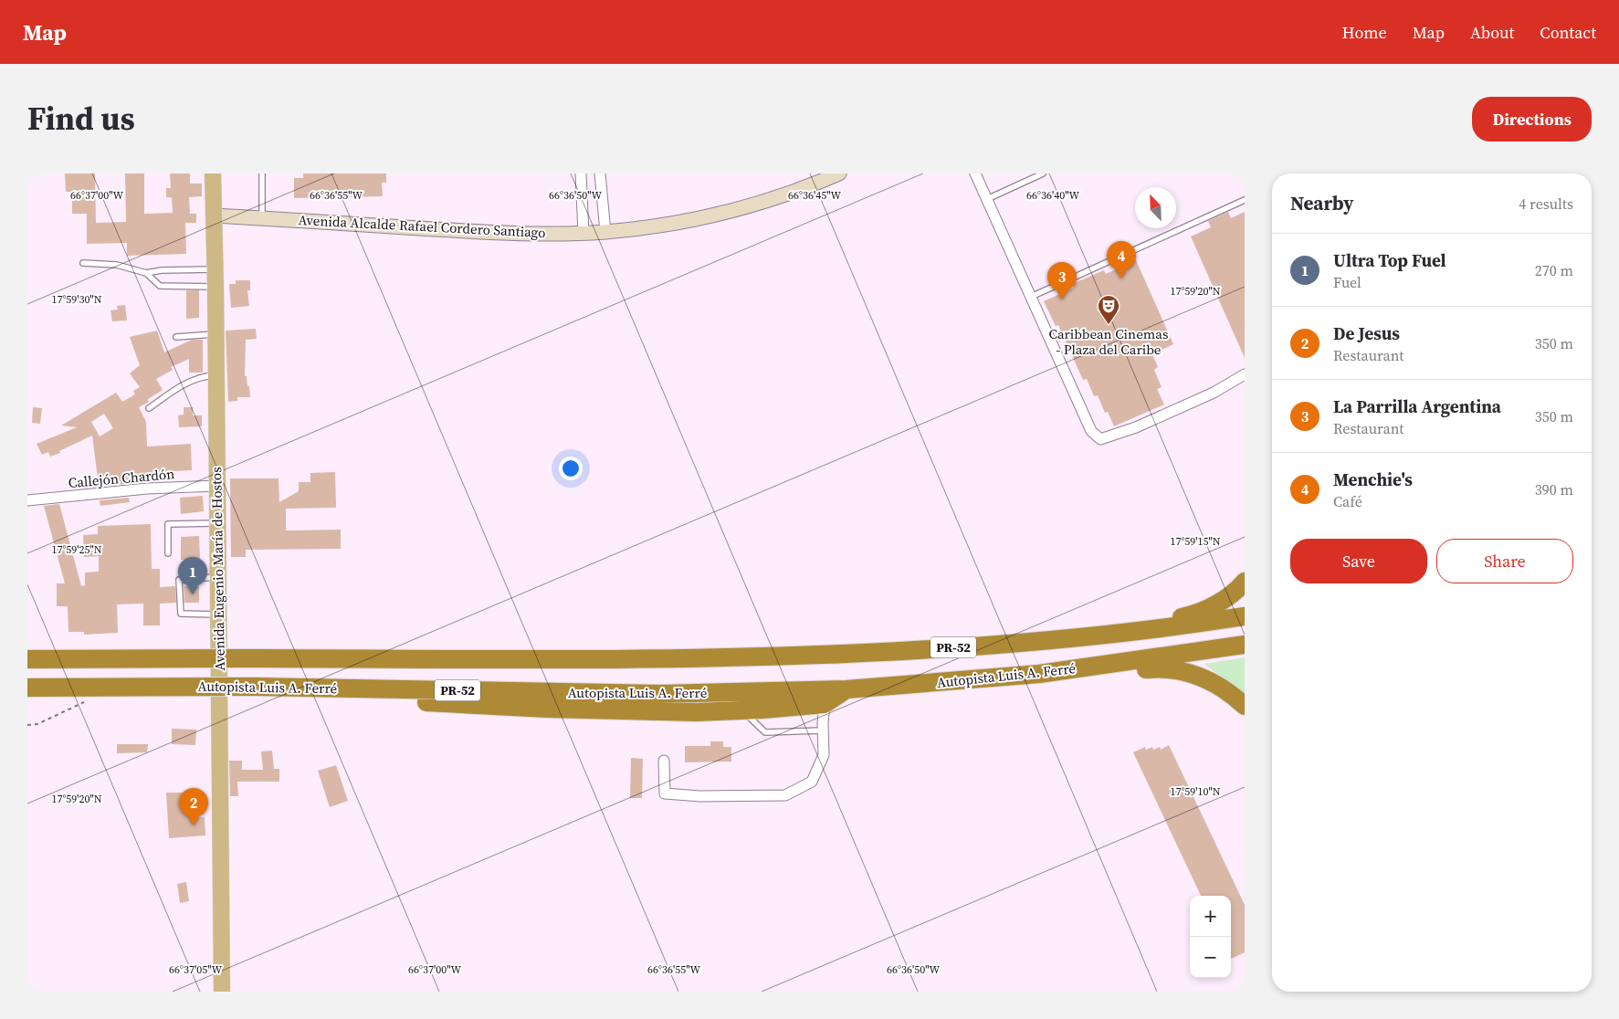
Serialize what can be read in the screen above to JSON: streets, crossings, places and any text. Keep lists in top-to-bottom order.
{
  "streets": {
    "highway": ["PR-52", "Autopista Luis A. Ferré"],
    "main road": ["Avenida Eugenio María de Hostos"],
    "street": ["Avenida Alcalde Rafael Cordero Santiago", "Callejón Chardón"]
  },
  "crossings": [
    ["Avenida Alcalde Rafael Cordero Santiago", "Avenida Eugenio María de Hostos"],
    ["Callejón Chardón", "Avenida Eugenio María de Hostos"]
  ],
  "places": {
    "theatre": ["Caribbean Cinemas - Plaza del Caribe"]
  },
  "north": "top left",
  "page": {
    "header": "Map",
    "nav": [
      "Home",
      "Map",
      "About",
      "Contact"
    ],
    "title": "Find us",
    "buttons": [
      "Directions",
      ["Save", "Share"]
    ],
    "heading": ["Nearby", "4 results"],
    "list": [
      {
        "mark": "1",
        "name": "Ultra Top Fuel",
        "note": "Fuel",
        "value": "270 m"
      },
      {
        "mark": "2",
        "name": "De Jesus",
        "note": "Restaurant",
        "value": "350 m"
      },
      {
        "mark": "3",
        "name": "La Parrilla Argentina",
        "note": "Restaurant",
        "value": "350 m"
      },
      {
        "mark": "4",
        "name": "Menchie's",
        "note": "Café",
        "value": "390 m"
      }
    ],
    "pins": [
      "4",
      "3",
      "1",
      "2"
    ],
    "map_buttons": ["+", "−"]
  },
  "coordinates": [
    "66°37'00\"W",
    "66°36'55\"W",
    "66°36'50\"W",
    "66°36'45\"W",
    "66°36'40\"W",
    "17°59'20\"N",
    "17°59'30\"N",
    "17°59'15\"N",
    "17°59'25\"N",
    "17°59'10\"N",
    "66°37'05\"W"
  ]
}
